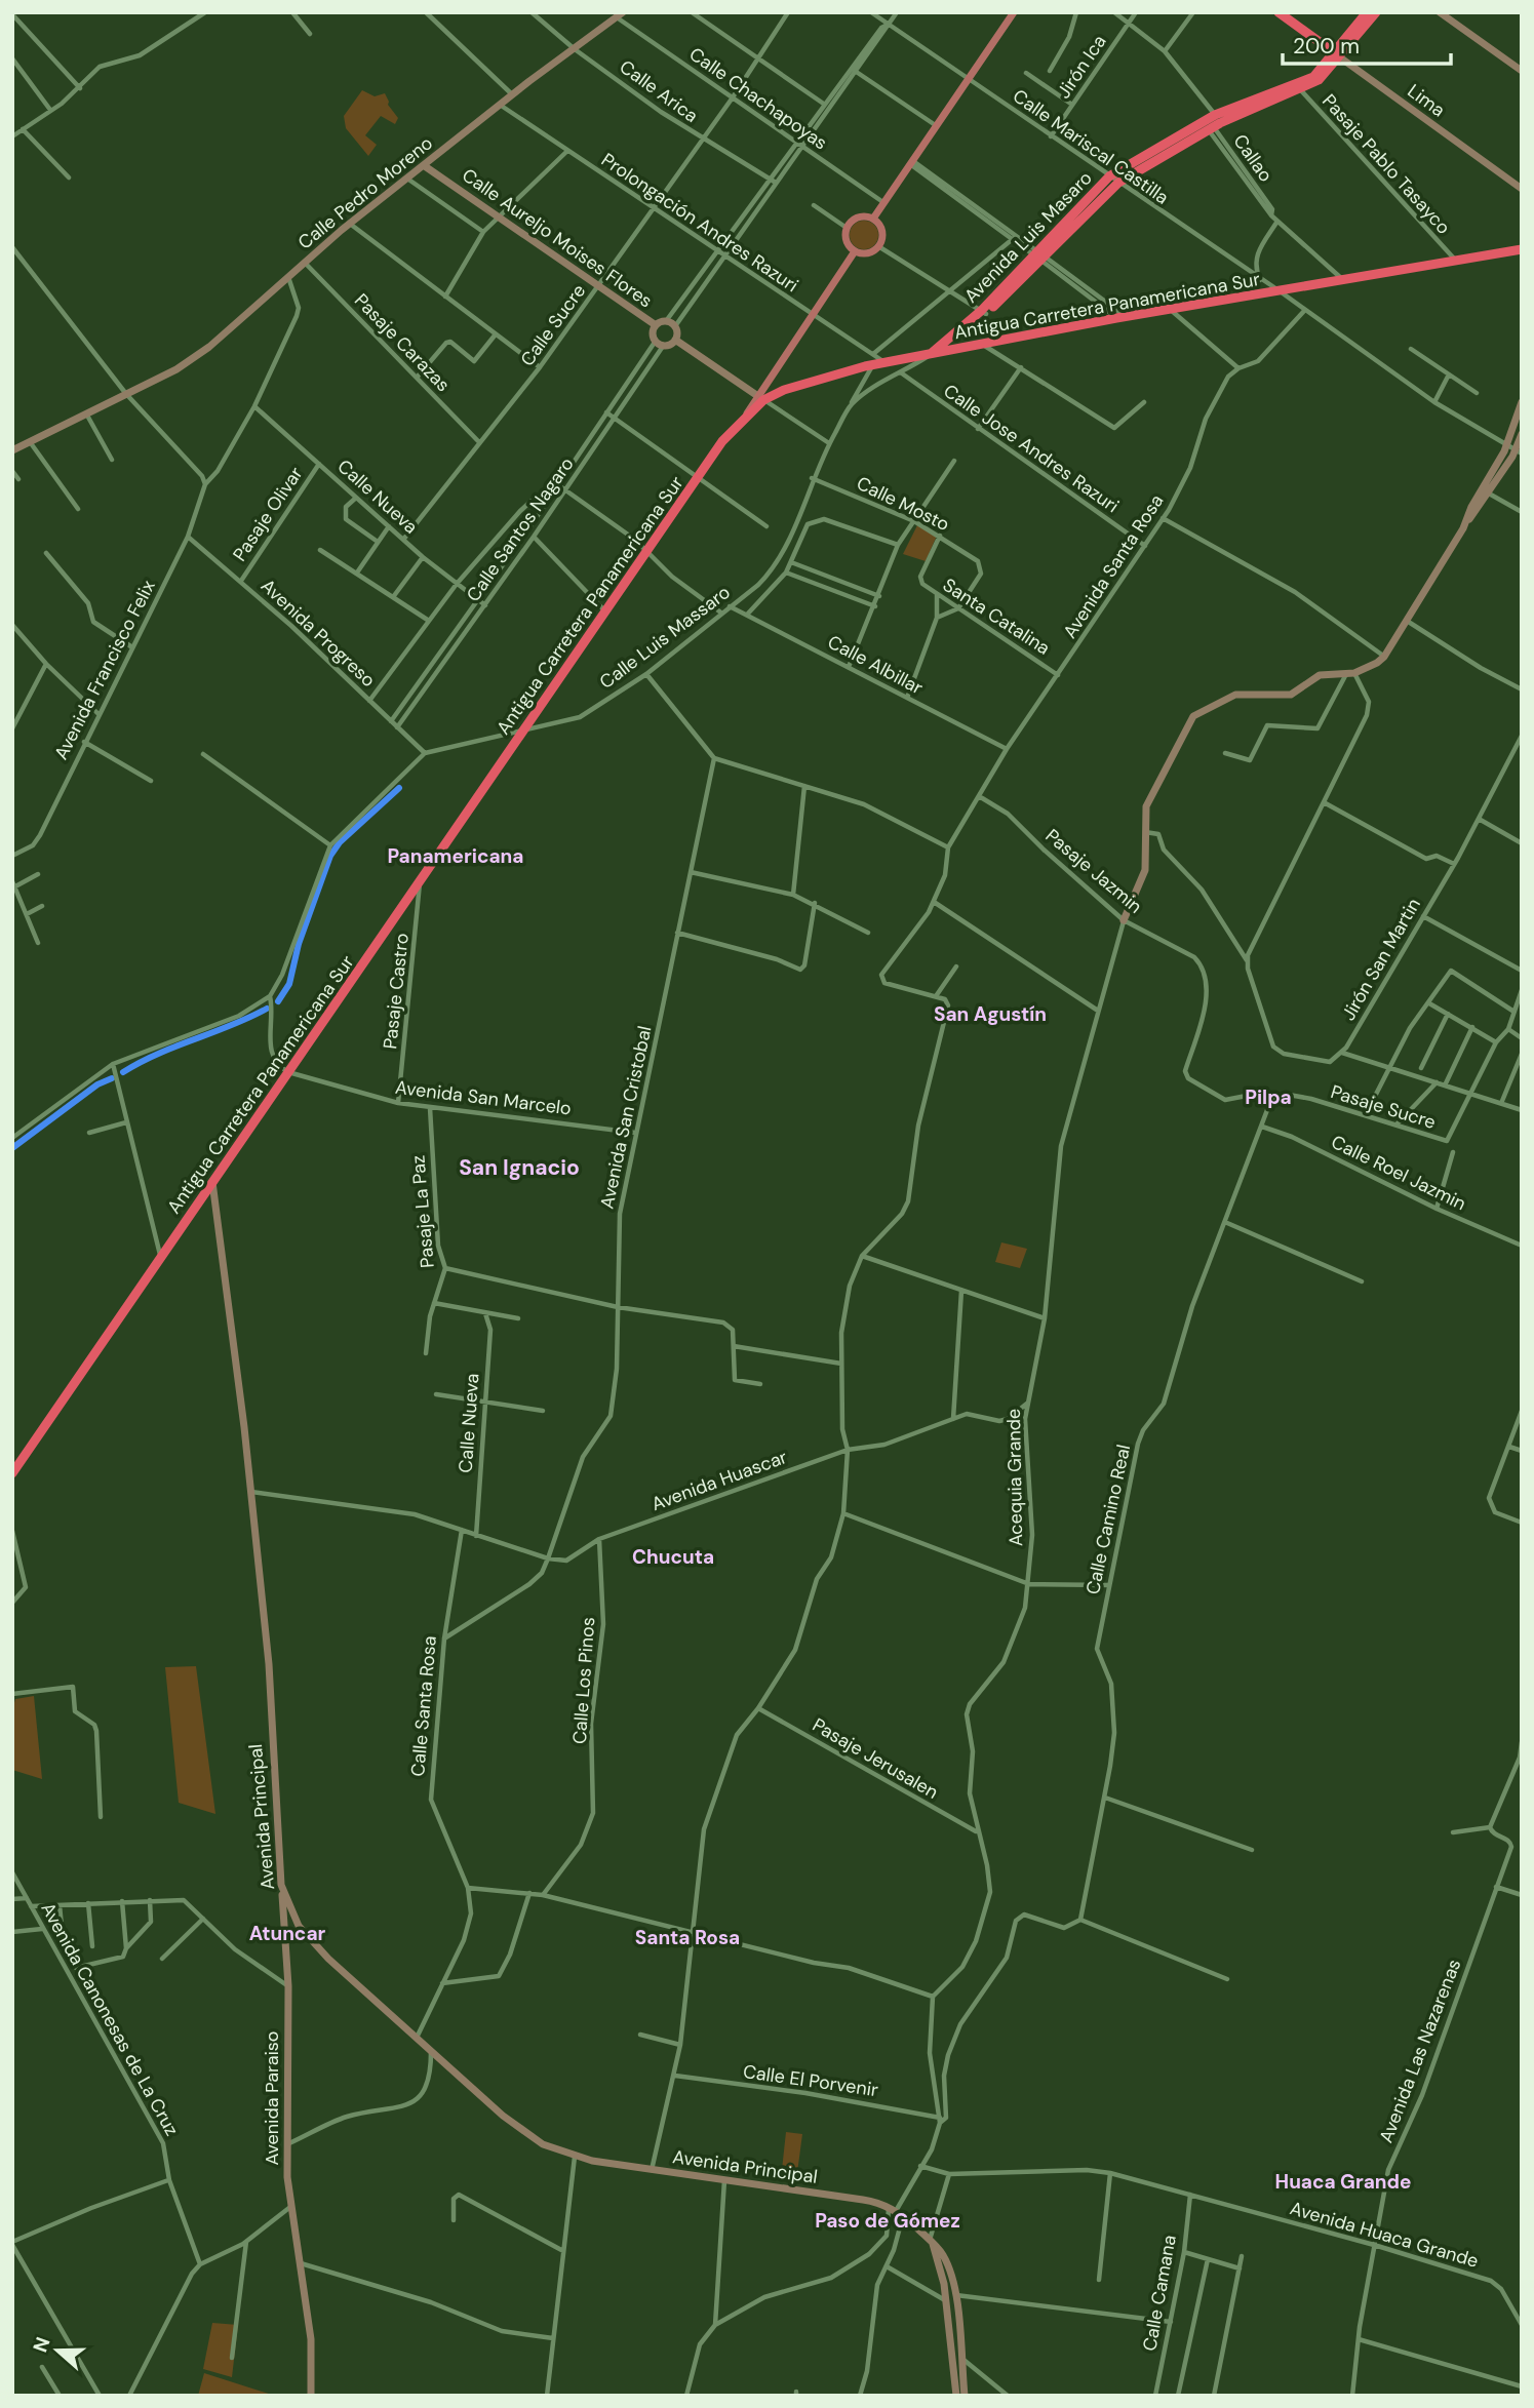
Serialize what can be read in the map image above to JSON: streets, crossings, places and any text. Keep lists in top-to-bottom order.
{
  "streets": {
    "highway": ["Lima", "Avenida Luis Masaro", "Antigua Carretera Panamericana Sur"],
    "main road": [
      "Calle Pedro Moreno",
      "Calle Aureljo Moises Flores",
      "Avenida Principal",
      "Avenida Paraiso"
    ],
    "street": [
      "Jirón Ica",
      "Calle Arica",
      "Calle Chachapoyas",
      "Calle Mariscal Castilla",
      "Callao",
      "Pasaje Pablo Tasayco",
      "Prolongación Andres Razuri",
      "Calle Sucre",
      "Pasaje Carazas",
      "Calle Jose Andres Razuri",
      "Calle Nueva",
      "Calle Mosto",
      "Pasaje Olivar",
      "Calle Santos Nagaro",
      "Avenida Santa Rosa",
      "Santa Catalina",
      "Avenida Progreso",
      "Calle Luis Massaro",
      "Calle Albillar",
      "Avenida Francisco Felix",
      "Pasaje Jazmin",
      "Jirón San Martin",
      "Pasaje Castro",
      "Avenida San Marcelo",
      "Pasaje Sucre",
      "Avenida San Cristobal",
      "Calle Roel Jazmin",
      "Pasaje La Paz",
      "Acequia Grande",
      "Avenida Huascar",
      "Calle Camino Real",
      "Calle Los Pinos",
      "Calle Santa Rosa",
      "Pasaje Jerusalen",
      "Avenida Canonesas de La Cruz",
      "Avenida Las Nazarenas",
      "Calle El Porvenir",
      "Avenida Huaca Grande",
      "Calle Camana"
    ]
  },
  "crossings": [
    ["Jirón Ica", "Calle Mariscal Castilla"],
    ["Jirón Ica", "Callao"],
    ["Calle Arica", "Calle Pedro Moreno"],
    ["Calle Arica", "Calle Sucre"],
    ["Calle Chachapoyas", "Calle Pedro Moreno"],
    ["Calle Chachapoyas", "Calle Sucre"],
    ["Lima", "Avenida Luis Masaro"],
    ["Calle Mariscal Castilla", "Avenida Luis Masaro"],
    ["Calle Mariscal Castilla", "Antigua Carretera Panamericana Sur"],
    ["Calle Mariscal Castilla", "Avenida Santa Rosa"],
    ["Callao", "Avenida Luis Masaro"],
    ["Callao", "Antigua Carretera Panamericana Sur"],
    ["Pasaje Pablo Tasayco", "Avenida Luis Masaro"],
    ["Pasaje Pablo Tasayco", "Antigua Carretera Panamericana Sur"],
    ["Calle Pedro Moreno", "Prolongación Andres Razuri"],
    ["Calle Pedro Moreno", "Calle Aureljo Moises Flores"],
    ["Calle Pedro Moreno", "Pasaje Carazas"],
    ["Calle Pedro Moreno", "Avenida Francisco Felix"],
    ["Prolongación Andres Razuri", "Antigua Carretera Panamericana Sur"],
    ["Prolongación Andres Razuri", "Calle Sucre"],
    ["Avenida Luis Masaro", "Antigua Carretera Panamericana Sur"],
    ["Avenida Luis Masaro", "Calle Luis Massaro"],
    ["Calle Aureljo Moises Flores", "Calle Sucre"],
    ["Calle Aureljo Moises Flores", "Calle Santos Nagaro"],
    ["Antigua Carretera Panamericana Sur", "Calle Luis Massaro"],
    ["Antigua Carretera Panamericana Sur", "Pasaje Castro"],
    ["Antigua Carretera Panamericana Sur", "Avenida San Marcelo"],
    ["Antigua Carretera Panamericana Sur", "Avenida Principal"],
    ["Calle Sucre", "Pasaje Carazas"],
    ["Calle Sucre", "Calle Nueva"],
    ["Calle Jose Andres Razuri", "Avenida Santa Rosa"],
    ["Calle Jose Andres Razuri", "Calle Luis Massaro"],
    ["Calle Nueva", "Pasaje Olivar"],
    ["Calle Nueva", "Calle Santos Nagaro"],
    ["Calle Nueva", "Avenida Francisco Felix"],
    ["Calle Mosto", "Santa Catalina"],
    ["Calle Mosto", "Calle Luis Massaro"],
    ["Pasaje Olivar", "Avenida Progreso"],
    ["Calle Santos Nagaro", "Avenida Progreso"],
    ["Avenida Santa Rosa", "Santa Catalina"],
    ["Avenida Santa Rosa", "Calle Albillar"],
    ["Avenida Santa Rosa", "Pasaje Jazmin"],
    ["Avenida Progreso", "Calle Luis Massaro"],
    ["Avenida Progreso", "Avenida Francisco Felix"],
    ["Calle Luis Massaro", "Calle Albillar"],
    ["Pasaje Jazmin", "Pasaje Sucre"],
    ["Pasaje Jazmin", "Acequia Grande"],
    ["Pasaje Jazmin", "Calle Camino Real"],
    ["Pasaje Castro", "Avenida San Marcelo"],
    ["Avenida San Marcelo", "Avenida San Cristobal"],
    ["Avenida San Marcelo", "Pasaje La Paz"],
    ["Pasaje Sucre", "Calle Camino Real"],
    ["Avenida San Cristobal", "Avenida Huascar"],
    ["Calle Roel Jazmin", "Calle Camino Real"],
    ["Acequia Grande", "Avenida Huascar"],
    ["Acequia Grande", "Pasaje Jerusalen"],
    ["Avenida Huascar", "Calle Los Pinos"],
    ["Calle Santa Rosa", "Avenida Principal"],
    ["Avenida Principal", "Avenida Paraiso"],
    ["Avenida Las Nazarenas", "Avenida Huaca Grande"],
    ["Avenida Huaca Grande", "Calle Camana"]
  ],
  "districts": [
    "Panamericana",
    "San Agustín",
    "Pilpa",
    "San Ignacio",
    "Chucuta",
    "Atuncar",
    "Santa Rosa",
    "Huaca Grande",
    "Paso de Gómez"
  ],
  "scale_bar": "200 m",
  "north": "left"
}
